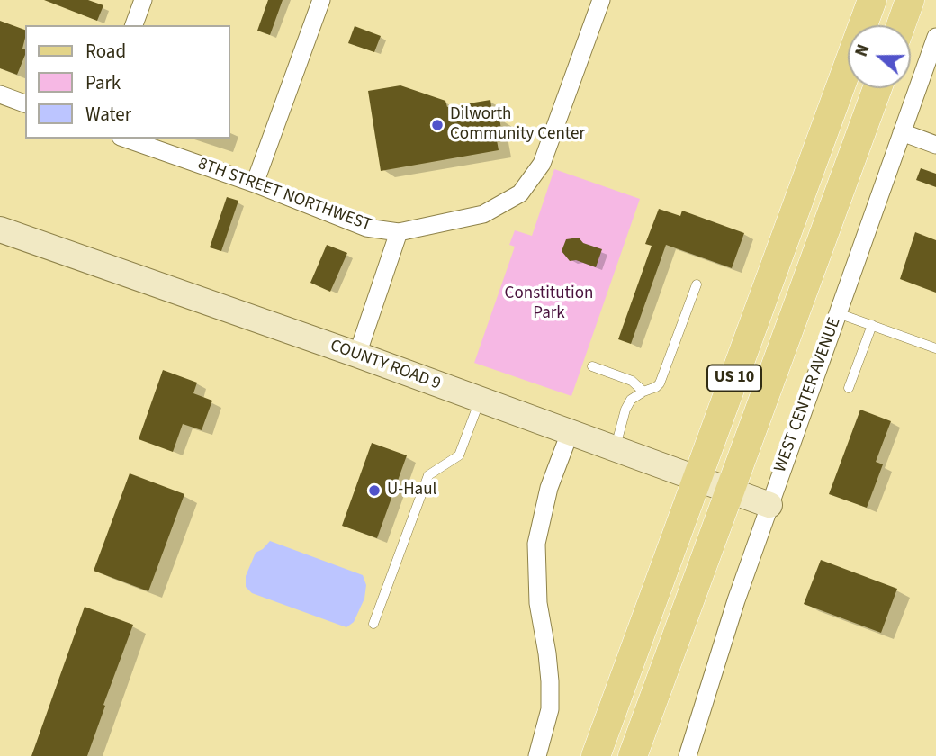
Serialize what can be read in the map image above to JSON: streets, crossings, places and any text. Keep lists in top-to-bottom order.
{
  "streets": {
    "main road": ["US 10"],
    "street": ["8TH STREET NORTHWEST", "COUNTY ROAD 9", "WEST CENTER AVENUE"]
  },
  "crossings": [
    ["COUNTY ROAD 9", "US 10"],
    ["COUNTY ROAD 9", "WEST CENTER AVENUE"]
  ],
  "parks": ["Constitution Park"],
  "places": ["Dilworth Community Center", "U-Haul"],
  "legend": ["Road", "Park", "Water"],
  "north": "left"
}
